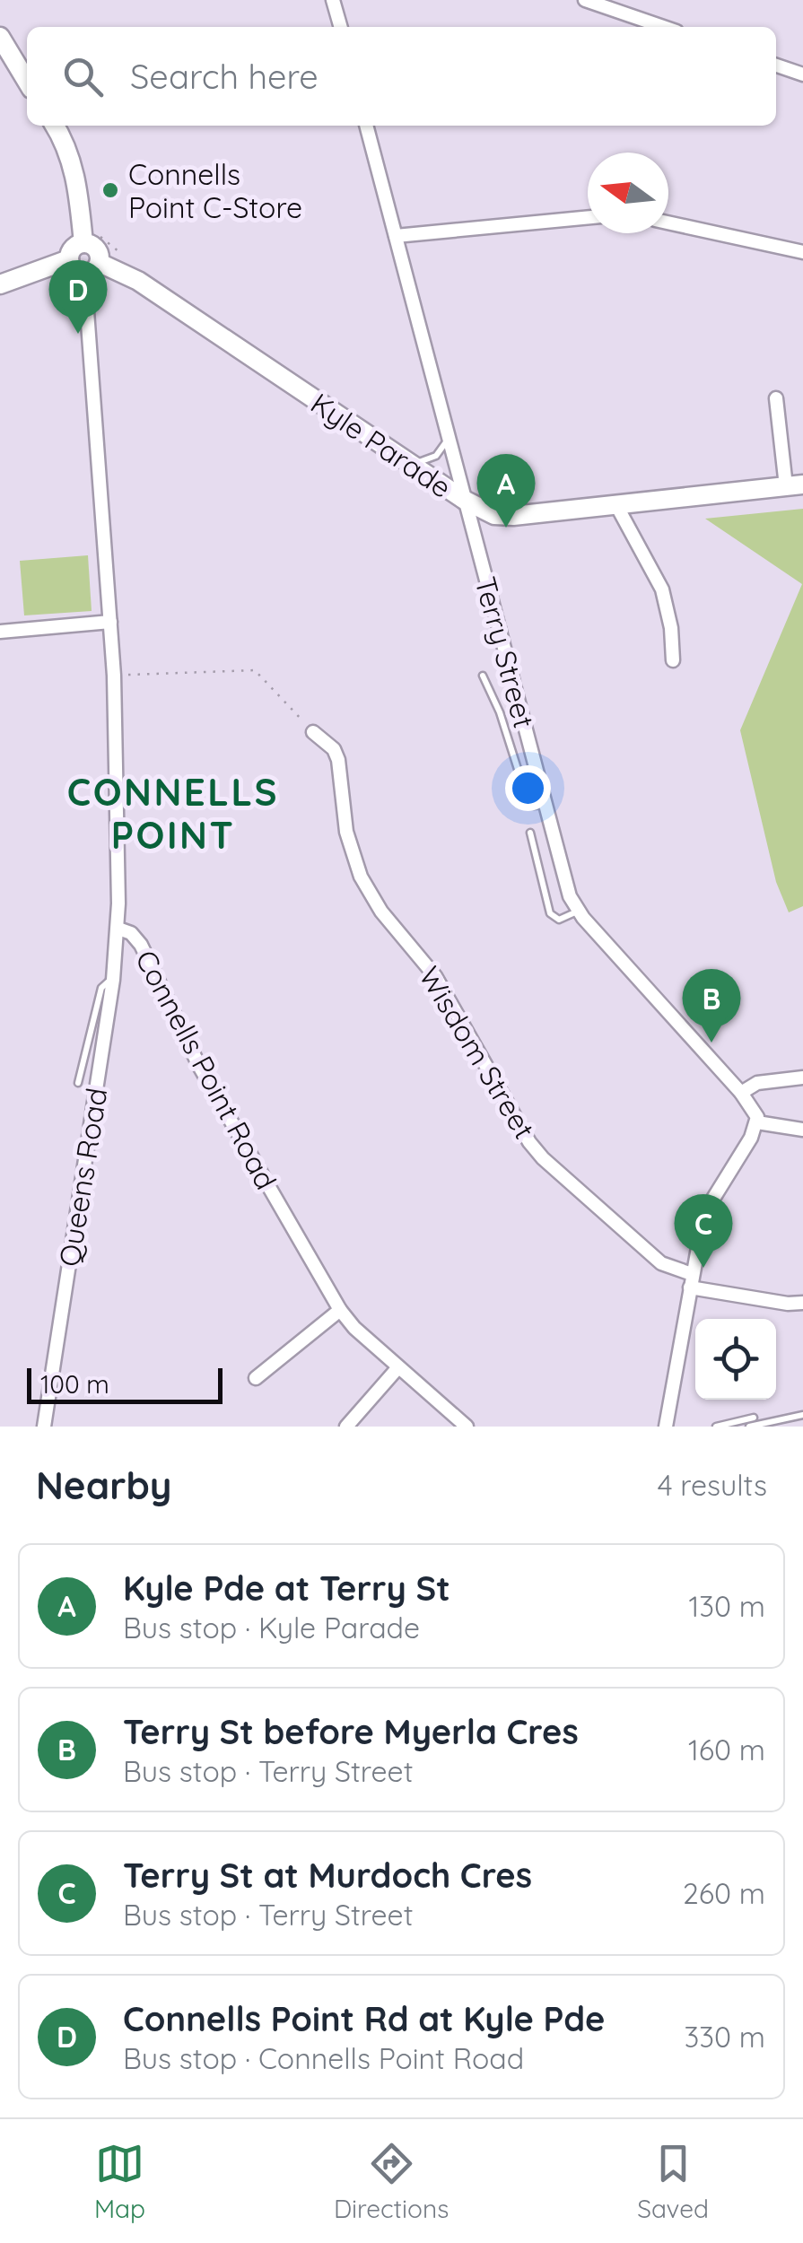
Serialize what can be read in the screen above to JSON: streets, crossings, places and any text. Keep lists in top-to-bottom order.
{
  "streets": {
    "street": [
      "Kyle Parade",
      "Terry Street",
      "Wisdom Street",
      "Connells Point Road",
      "Queens Road"
    ]
  },
  "crossings": [
    ["Kyle Parade", "Terry Street"],
    ["Kyle Parade", "Connells Point Road"],
    ["Connells Point Road", "Queens Road"]
  ],
  "districts": ["CONNELLS POINT"],
  "places": ["Connells Point C-Store"],
  "scale_bar": "100 m",
  "north": "left",
  "page": {
    "search": "Search here",
    "pins": [
      "D",
      "A",
      "B",
      "C"
    ],
    "scale": "100 m",
    "heading": ["Nearby", "4 results"],
    "list": [
      {
        "mark": "A",
        "name": "Kyle Pde at Terry St",
        "note": "Bus stop · Kyle Parade",
        "value": "130 m"
      },
      {
        "mark": "B",
        "name": "Terry St before Myerla Cres",
        "note": "Bus stop · Terry Street",
        "value": "160 m"
      },
      {
        "mark": "C",
        "name": "Terry St at Murdoch Cres",
        "note": "Bus stop · Terry Street",
        "value": "260 m"
      },
      {
        "mark": "D",
        "name": "Connells Point Rd at Kyle Pde",
        "note": "Bus stop · Connells Point Road",
        "value": "330 m"
      }
    ],
    "nav": ["Map", "Directions", "Saved"]
  }
}
